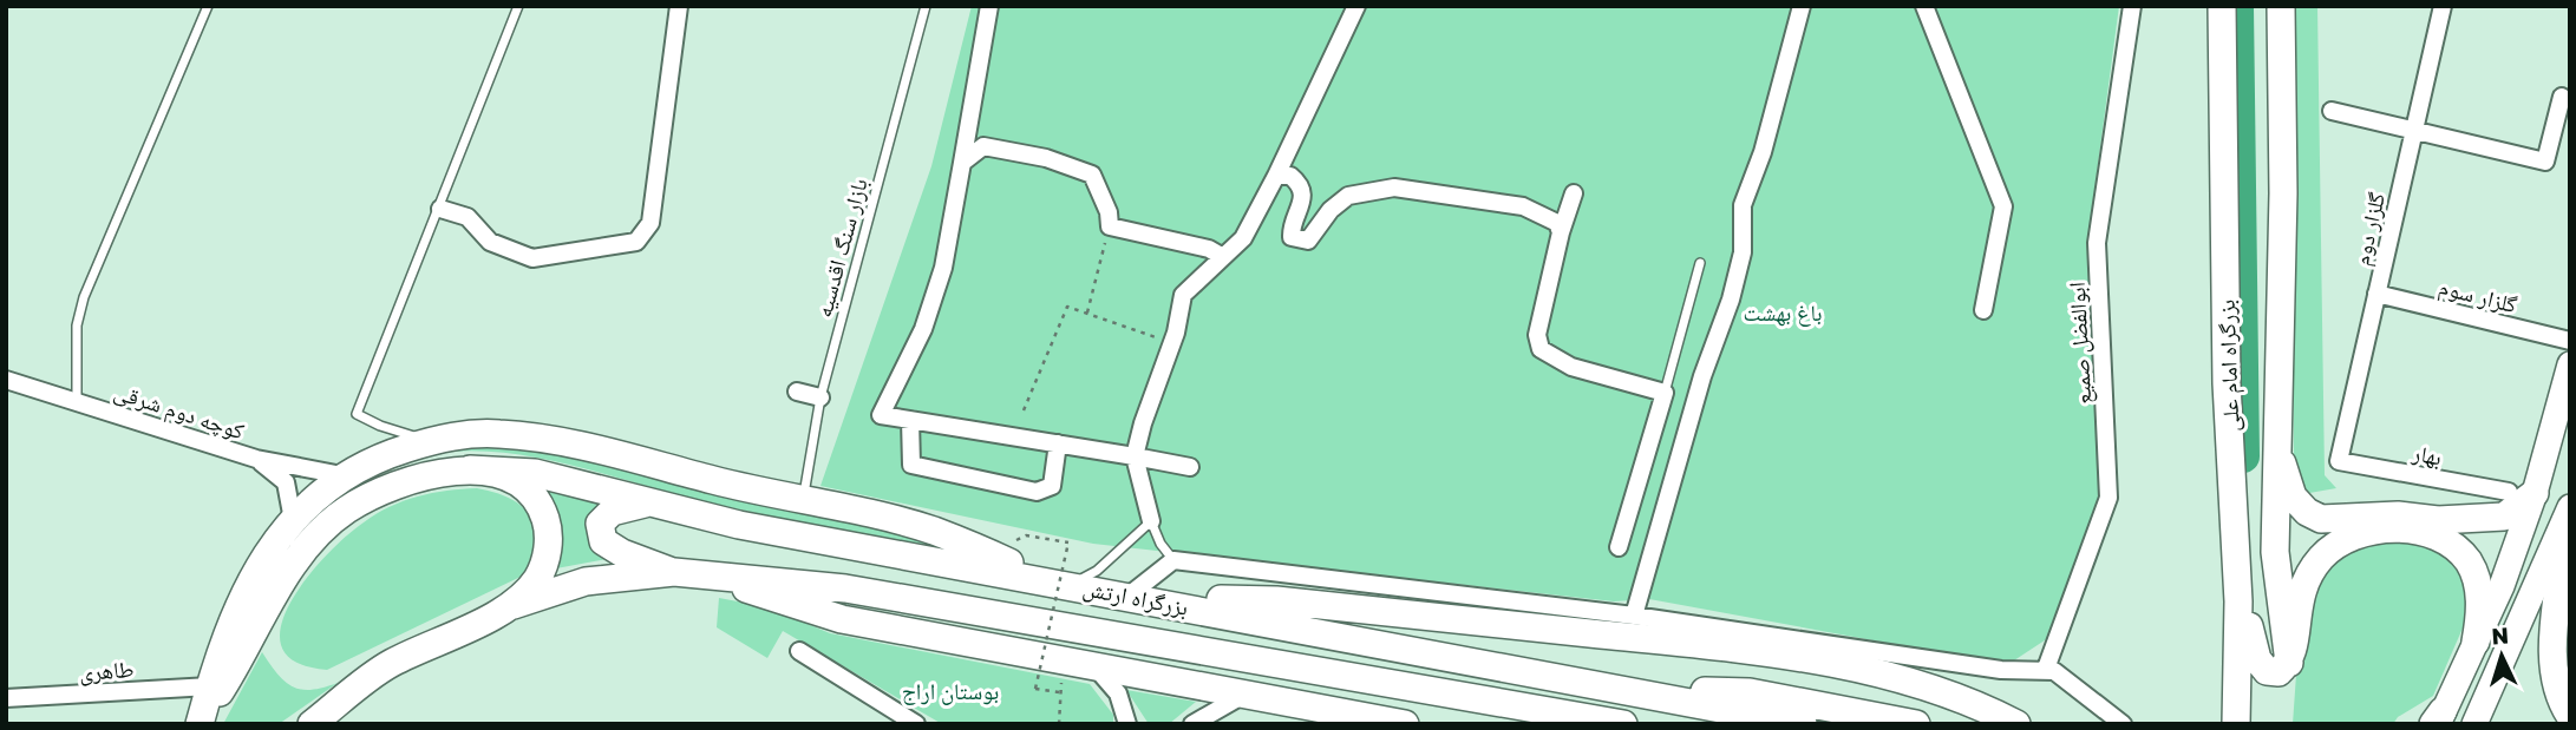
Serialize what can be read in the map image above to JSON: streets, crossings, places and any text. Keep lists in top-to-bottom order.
{
  "streets": {
    "highway": ["بزرگراه امام علی", "بزرگراه ارتش"],
    "street": [
      "گلزار دوم",
      "گلزار سوم",
      "ابوالفضل صمیع",
      "کوچه دوم شرقی",
      "بهار",
      "طاهری"
    ],
    "lane": ["بازار سنگ اقدسیه"]
  },
  "crossings": [
    ["گلزار دوم", "گلزار سوم"],
    ["گلزار دوم", "بهار"]
  ],
  "parks": ["باغ بهشت", "بوستان اراج"],
  "north": "top"
}
